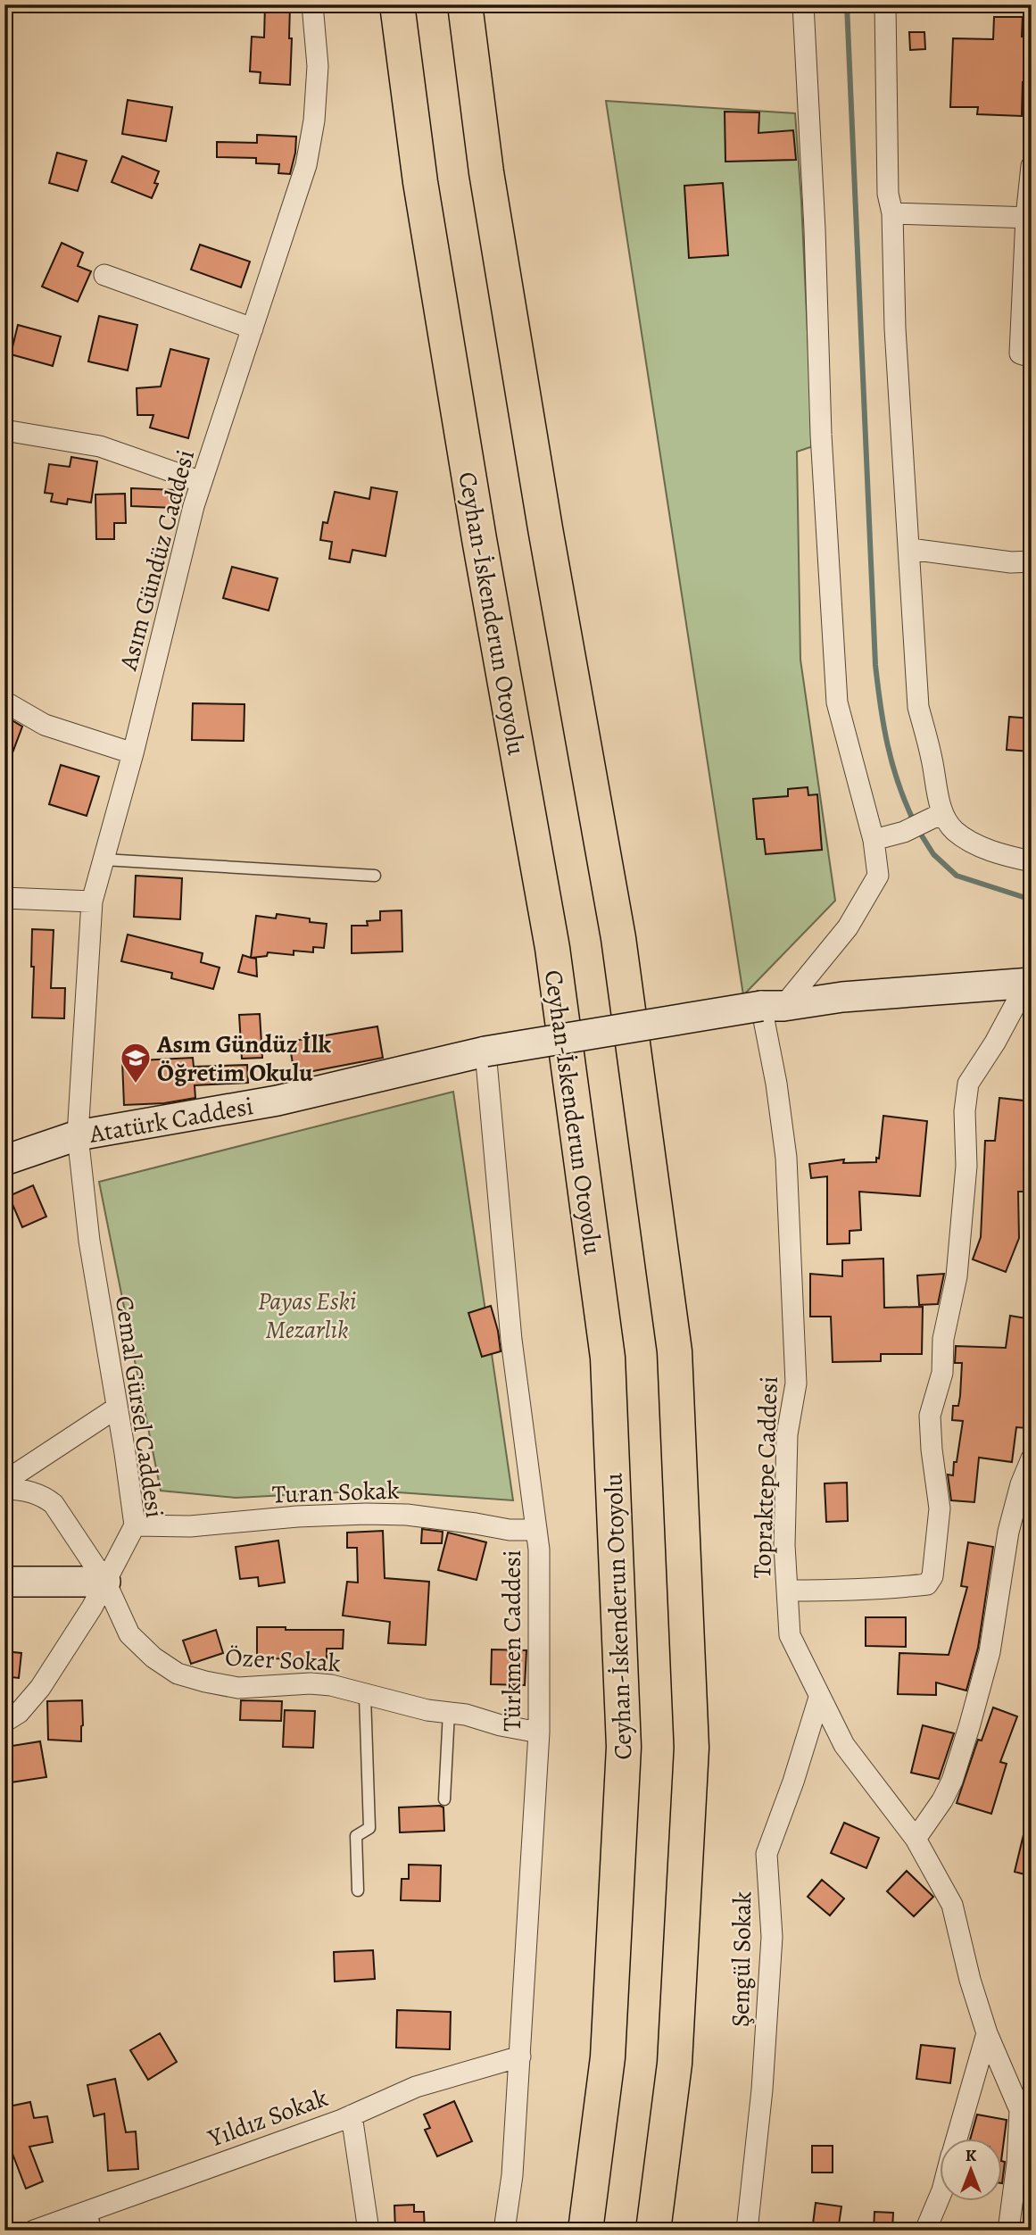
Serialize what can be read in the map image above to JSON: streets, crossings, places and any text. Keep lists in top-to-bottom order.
{
  "streets": {
    "highway": ["Ceyhan-İskenderun Otoyolu"],
    "street": [
      "Asım Gündüz Caddesi",
      "Atatürk Caddesi",
      "Cemal Gürsel Caddesi",
      "Topraktepe Caddesi",
      "Turan Sokak",
      "Türkmen Caddesi",
      "Özer Sokak",
      "Şengül Sokak",
      "Yıldız Sokak"
    ]
  },
  "crossings": [
    ["Asım Gündüz Caddesi", "Atatürk Caddesi"],
    ["Asım Gündüz Caddesi", "Cemal Gürsel Caddesi"],
    ["Atatürk Caddesi", "Cemal Gürsel Caddesi"],
    ["Atatürk Caddesi", "Topraktepe Caddesi"],
    ["Atatürk Caddesi", "Türkmen Caddesi"],
    ["Cemal Gürsel Caddesi", "Turan Sokak"],
    ["Cemal Gürsel Caddesi", "Özer Sokak"],
    ["Topraktepe Caddesi", "Şengül Sokak"],
    ["Turan Sokak", "Türkmen Caddesi"],
    ["Türkmen Caddesi", "Özer Sokak"],
    ["Türkmen Caddesi", "Yıldız Sokak"]
  ],
  "parks": ["Payas Eski Mezarlık"],
  "places": {
    "school or university": ["Asım Gündüz İlk Öğretim Okulu"]
  },
  "north": "top"
}
